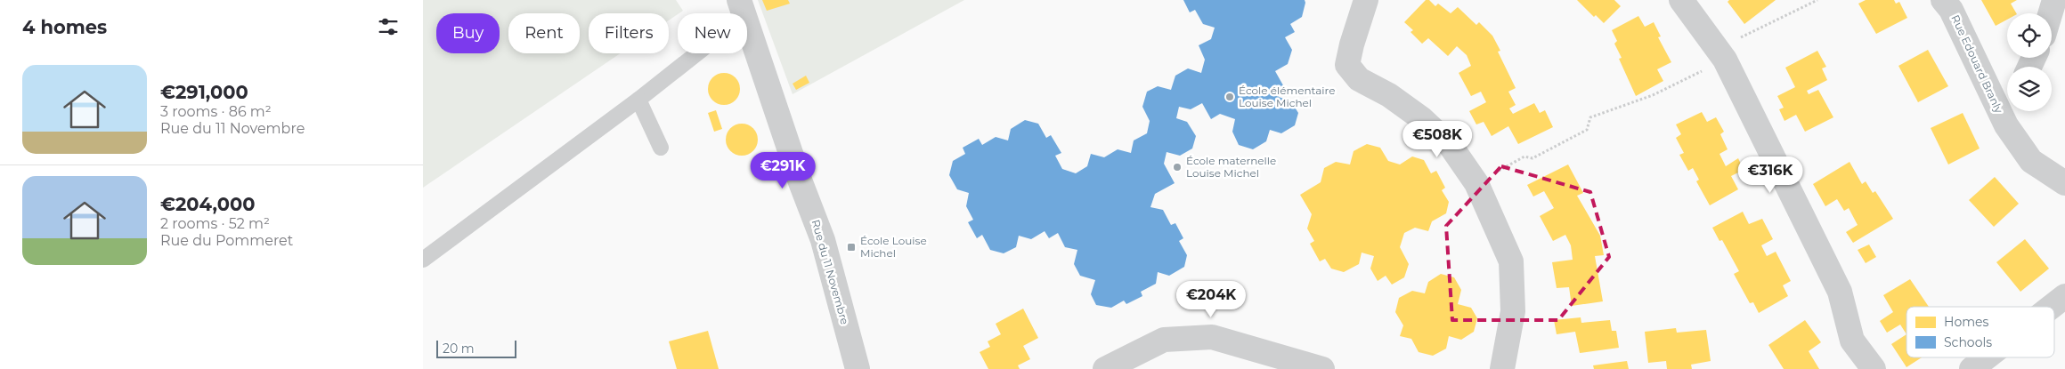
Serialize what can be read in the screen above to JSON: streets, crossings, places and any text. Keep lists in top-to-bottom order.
{
  "streets": {
    "street": ["Rue Edouard Branly", "Rue du 11 Novembre"]
  },
  "places": {
    "other": ["École élémentaire Louise Michel", "École maternelle Louise Michel"],
    "transit": ["École Louise Michel"]
  },
  "legend": ["Homes", "Schools"],
  "scale_bar": "20 m",
  "page": {
    "heading": "4 homes",
    "chip": [
      "Buy",
      "Rent",
      "Filters",
      "New"
    ],
    "list": [
      {
        "name": "€291,000",
        "note": "3 rooms · 86 m² · Rue du 11 Novembre"
      },
      {
        "name": "€204,000",
        "note": "2 rooms · 52 m² · Rue du Pommeret"
      }
    ],
    "price": [
      "€508K",
      "€291K",
      "€316K",
      "€204K"
    ],
    "scale": "20 m"
  }
}
